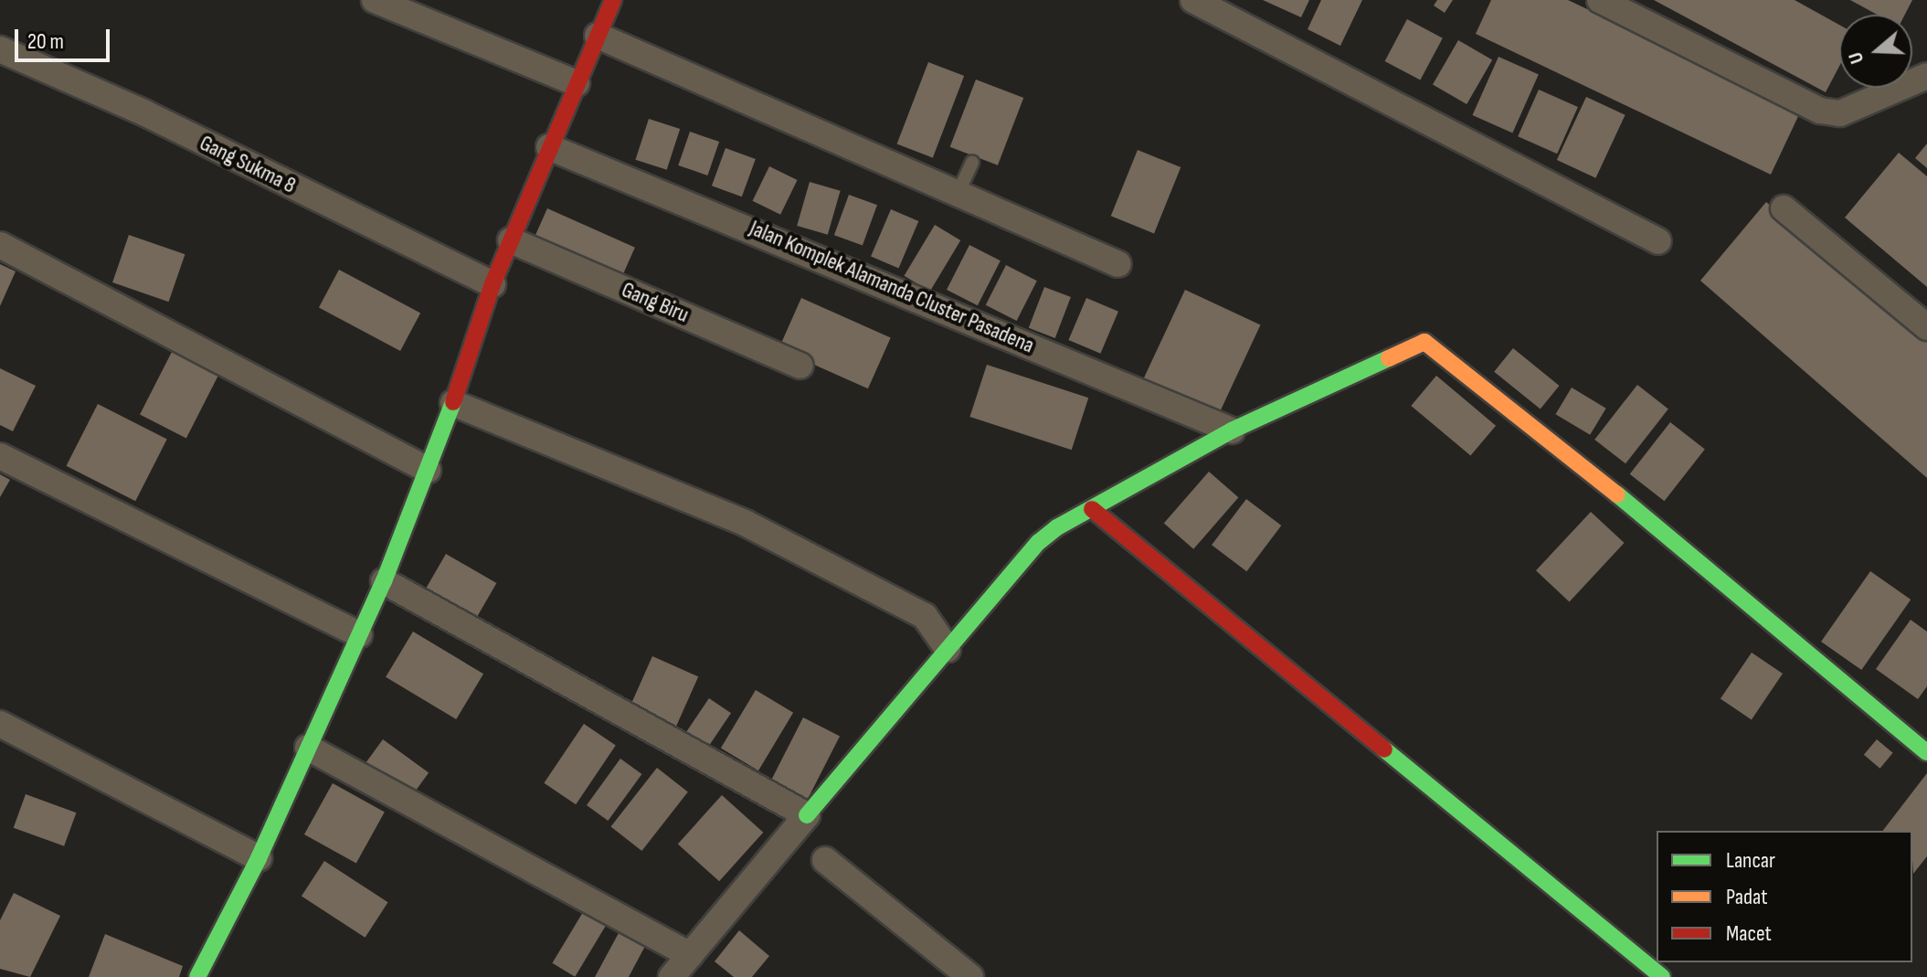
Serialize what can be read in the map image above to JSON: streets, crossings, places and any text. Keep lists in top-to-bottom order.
{
  "streets": {
    "street": ["Gang Sukma 8", "Jalan Komplek Alamanda Cluster Pasadena", "Gang Biru"]
  },
  "legend": ["Lancar", "Padat", "Macet"],
  "scale_bar": "20 m",
  "north": "left"
}
